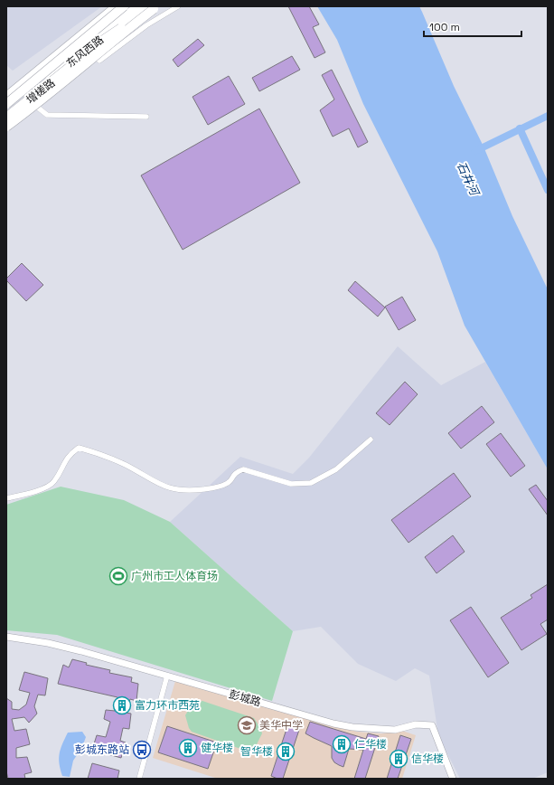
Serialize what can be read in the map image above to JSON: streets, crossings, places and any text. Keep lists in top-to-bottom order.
{
  "streets": {
    "highway": ["增槎路"],
    "main road": ["东风西路"],
    "street": ["彭城路"]
  },
  "crossings": [
    ["东风西路", "增槎路"]
  ],
  "water": ["石井河"],
  "places": {
    "sports": ["广州市工人体育场"],
    "building": [
      "富力环市西苑",
      "仁华楼",
      "健华楼",
      "智华楼",
      "信华楼"
    ],
    "school or university": ["美华中学"],
    "bus stop": ["彭城东路站"]
  },
  "scale_bar": "100 m"
}
